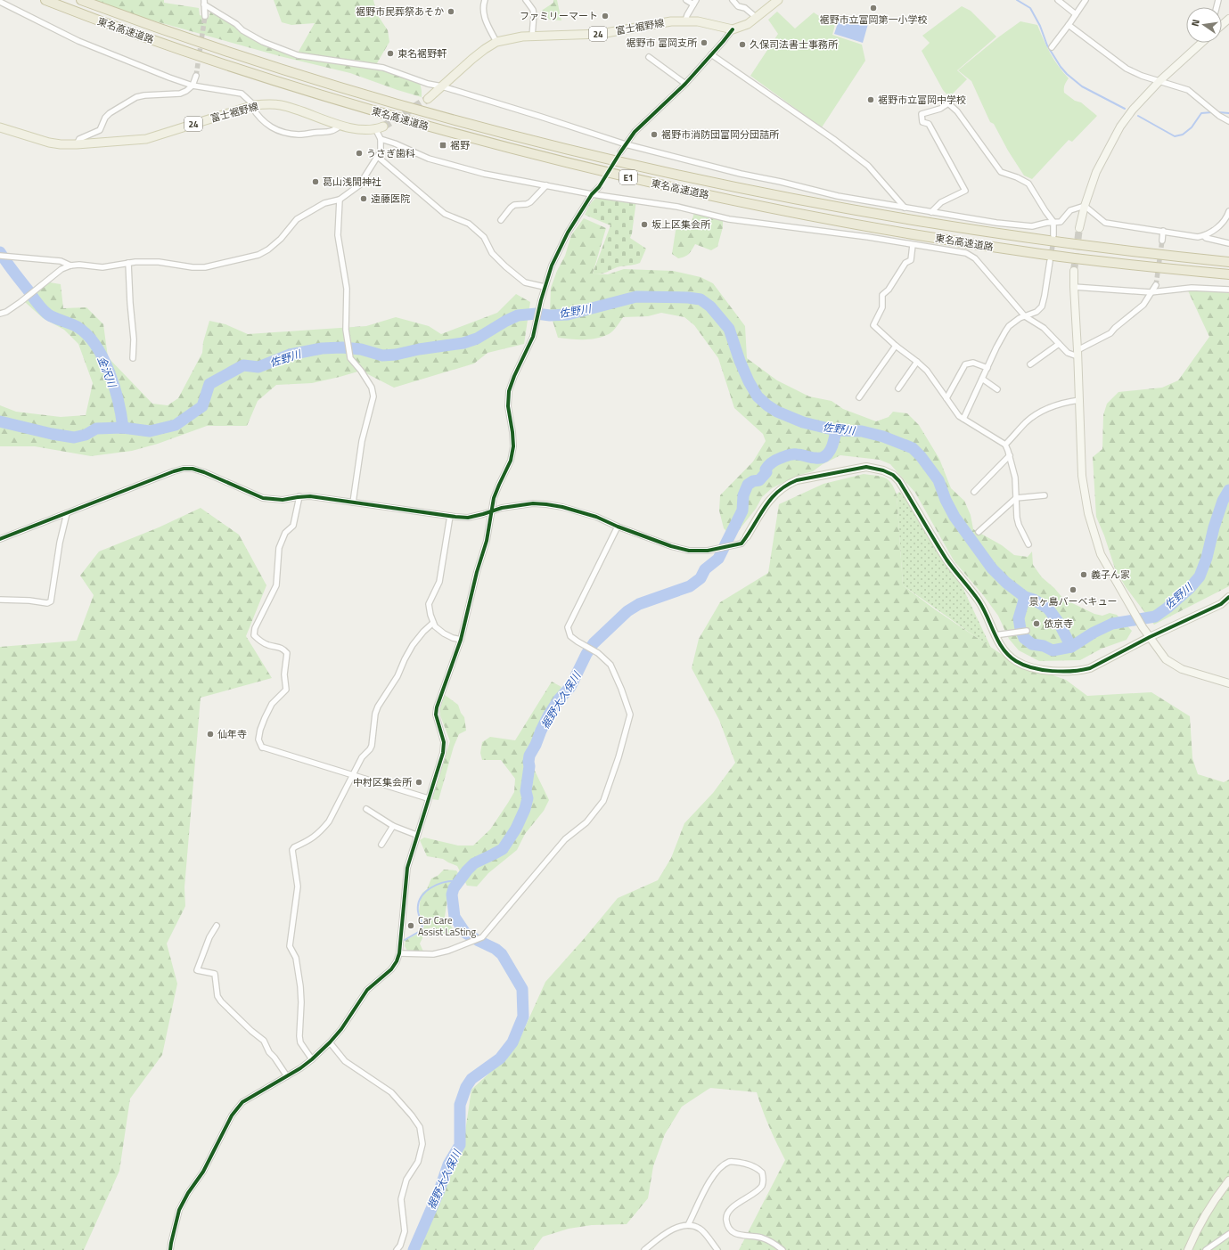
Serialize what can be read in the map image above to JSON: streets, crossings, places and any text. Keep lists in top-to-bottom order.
{
  "streets": {
    "highway": ["東名高速道路", "E1"],
    "main road": ["富士裾野線", "24"]
  },
  "water": ["佐野川", "金沢川", "裾野大久保川"],
  "places": {
    "other": [
      "裾野市立富岡第一小学校",
      "裾野市民葬祭あそか",
      "ファミリーマート",
      "裾野市 富岡支所",
      "久保司法書士事務所",
      "東名裾野軒",
      "裾野市立富岡中学校",
      "裾野市消防団富岡分団詰所",
      "うさぎ歯科",
      "葛山浅間神社",
      "遠藤医院",
      "坂上区集会所",
      "義子ん家",
      "景ヶ島バーベキュー",
      "依京寺",
      "仙年寺",
      "中村区集会所",
      "Car Care Assist LaSting"
    ],
    "transit": ["裾野"]
  },
  "north": "left"
}
